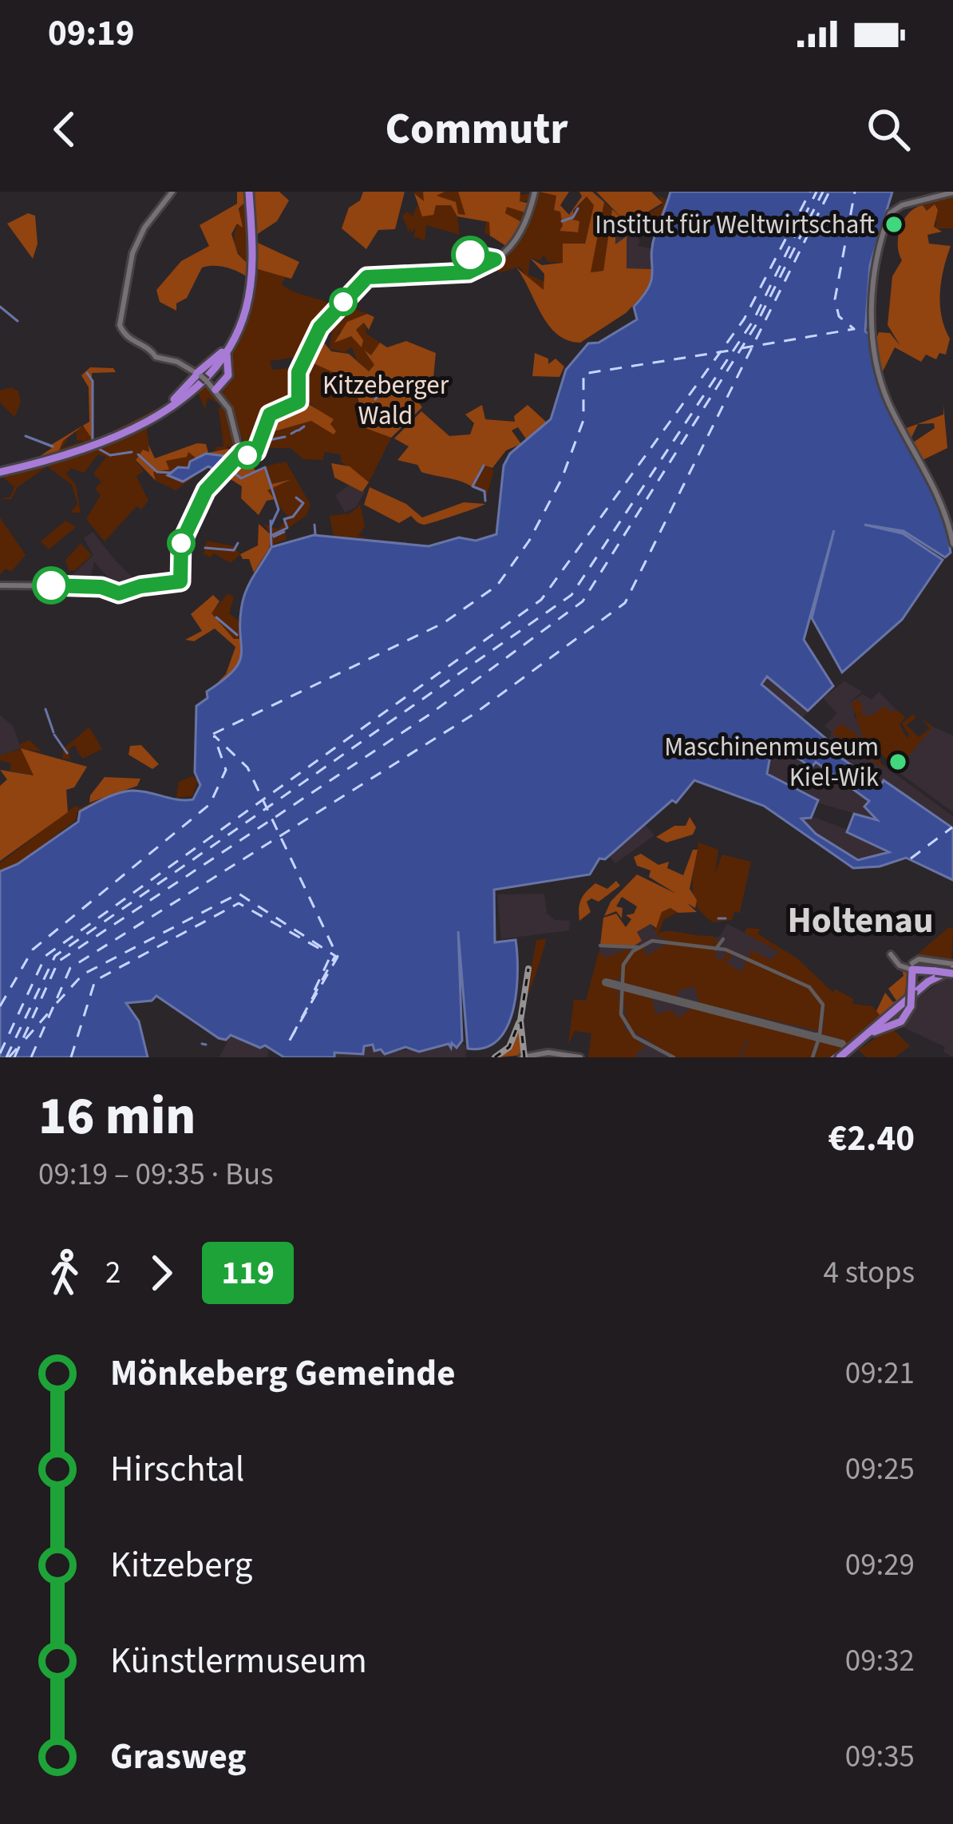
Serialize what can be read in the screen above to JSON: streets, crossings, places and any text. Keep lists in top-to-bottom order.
{
  "districts": ["Holtenau"],
  "parks": ["Kitzeberger Wald"],
  "places": ["Institut für Weltwirtschaft", "Maschinenmuseum Kiel-Wik"],
  "lines": ["bus line 119"],
  "page": {
    "status": "09:19",
    "header": "Commutr",
    "heading": ["16 min", "09:19 – 09:35 · Bus", "€2.40"],
    "legs": ["2", "119", "4 stops"],
    "list": [
      {
        "name": "Mönkeberg Gemeinde",
        "value": "09:21"
      },
      {
        "name": "Hirschtal",
        "value": "09:25"
      },
      {
        "name": "Kitzeberg",
        "value": "09:29"
      },
      {
        "name": "Künstlermuseum",
        "value": "09:32"
      },
      {
        "name": "Grasweg",
        "value": "09:35"
      }
    ]
  }
}
